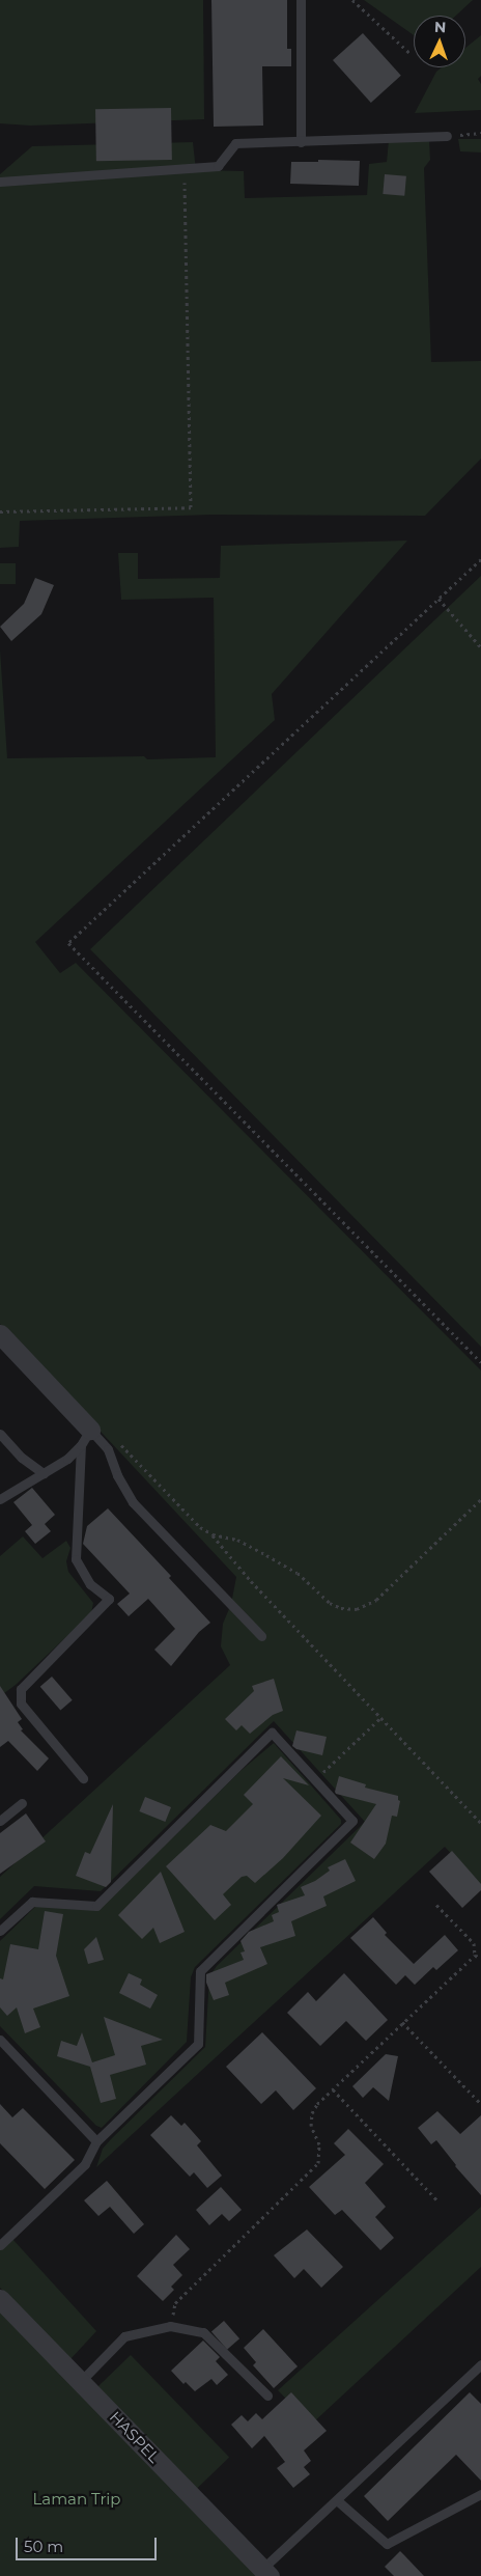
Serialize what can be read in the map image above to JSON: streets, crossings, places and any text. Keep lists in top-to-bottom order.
{
  "streets": {
    "street": ["HASPEL"]
  },
  "parks": ["Laman Trip"],
  "scale_bar": "50 m",
  "north": "top"
}
